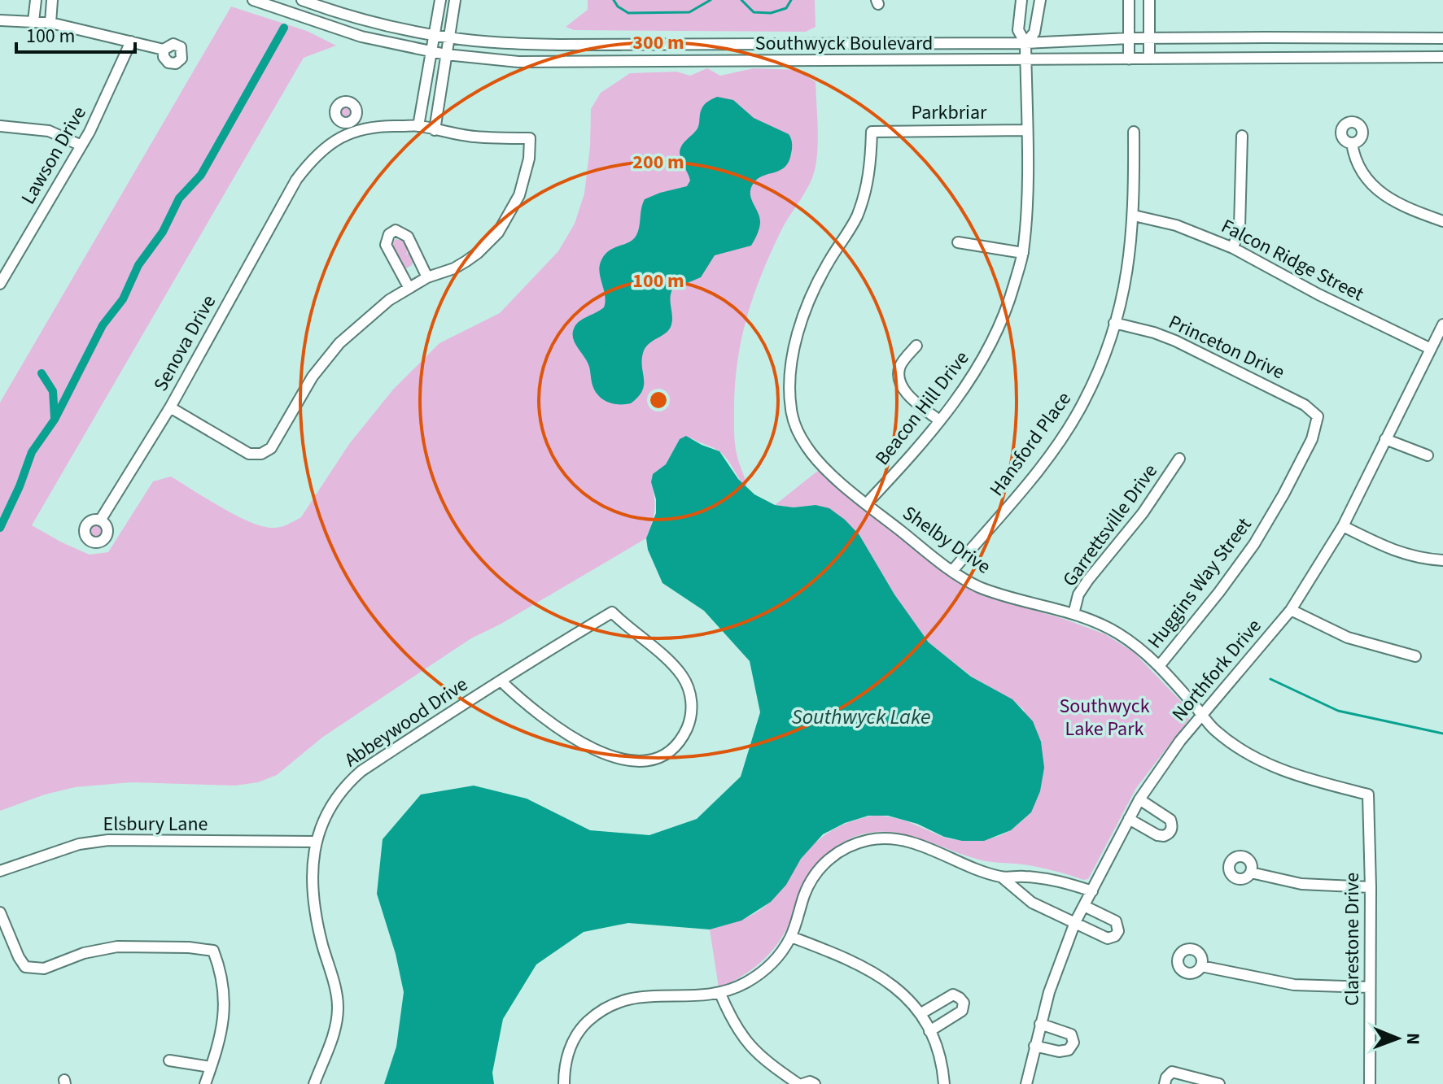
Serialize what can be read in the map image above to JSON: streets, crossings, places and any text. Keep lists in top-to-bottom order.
{
  "streets": {
    "street": [
      "Southwyck Boulevard",
      "Parkbriar",
      "Lawson Drive",
      "Falcon Ridge Street",
      "Senova Drive",
      "Princeton Drive",
      "Beacon Hill Drive",
      "Hansford Place",
      "Garrettsville Drive",
      "Shelby Drive",
      "Huggins Way Street",
      "Northfork Drive",
      "Abbeywood Drive",
      "Elsbury Lane",
      "Clarestone Drive"
    ]
  },
  "crossings": [
    ["Southwyck Boulevard", "Beacon Hill Drive"],
    ["Parkbriar", "Beacon Hill Drive"],
    ["Parkbriar", "Shelby Drive"],
    ["Falcon Ridge Street", "Hansford Place"],
    ["Falcon Ridge Street", "Northfork Drive"],
    ["Princeton Drive", "Hansford Place"],
    ["Princeton Drive", "Huggins Way Street"],
    ["Beacon Hill Drive", "Shelby Drive"],
    ["Hansford Place", "Shelby Drive"],
    ["Garrettsville Drive", "Shelby Drive"],
    ["Shelby Drive", "Huggins Way Street"],
    ["Shelby Drive", "Northfork Drive"],
    ["Shelby Drive", "Clarestone Drive"],
    ["Abbeywood Drive", "Elsbury Lane"]
  ],
  "water": ["Southwyck Lake"],
  "parks": ["Southwyck Lake Park"],
  "scale_bar": "100 m",
  "north": "right",
  "rings": ["300 m", "200 m", "100 m"]
}
